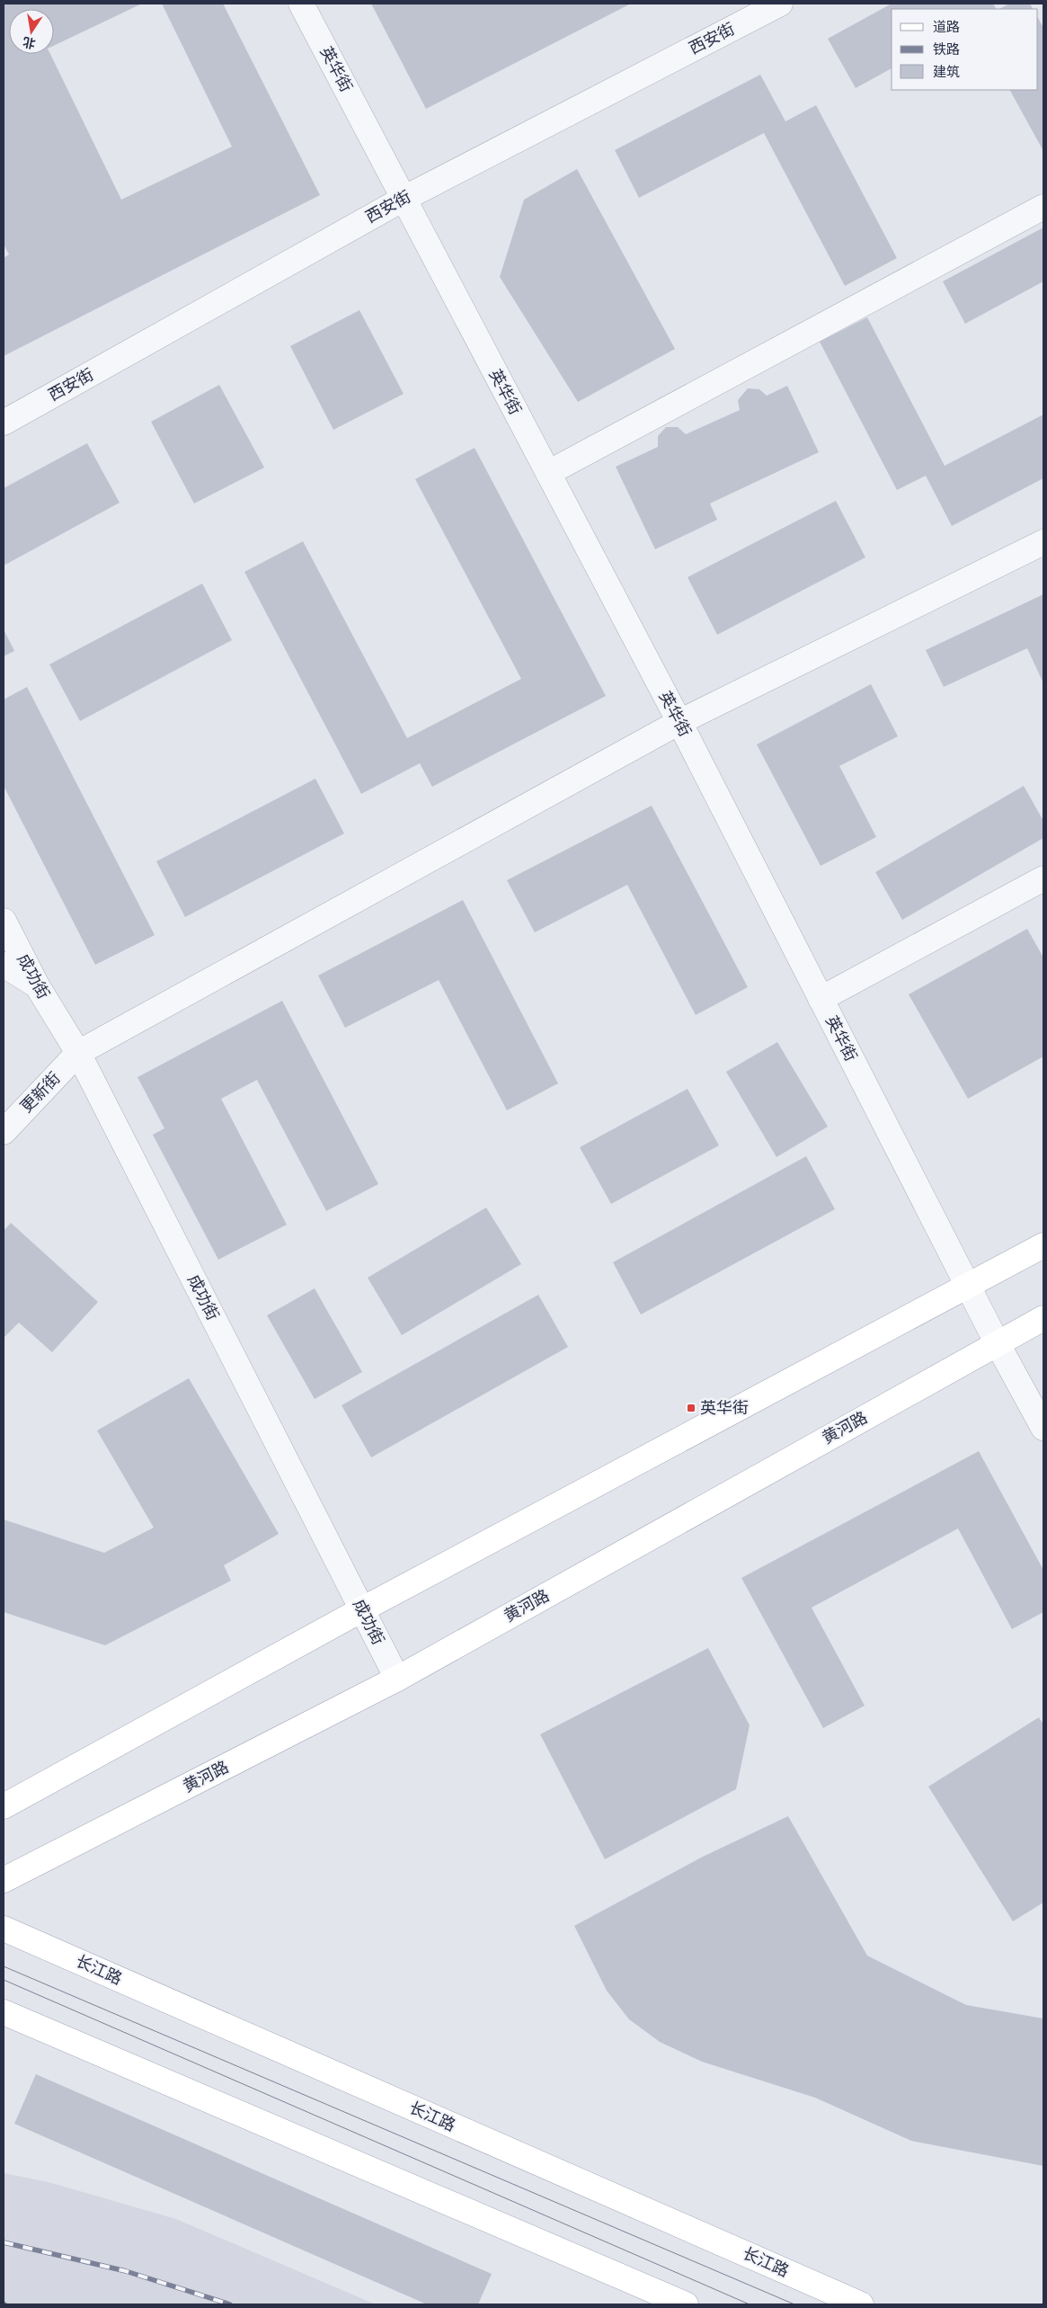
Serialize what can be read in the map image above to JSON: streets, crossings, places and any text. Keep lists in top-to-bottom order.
{
  "streets": {
    "main road": ["黄河路", "长江路"],
    "street": [
      "西安街",
      "英华街",
      "成功街",
      "更新街"
    ]
  },
  "crossings": [
    ["西安街", "英华街"],
    ["英华街", "更新街"],
    ["英华街", "黄河路"],
    ["成功街", "更新街"],
    ["成功街", "黄河路"]
  ],
  "places": {
    "transit": ["英华街"]
  },
  "legend": ["道路", "铁路", "建筑"],
  "north": "bottom"
}
